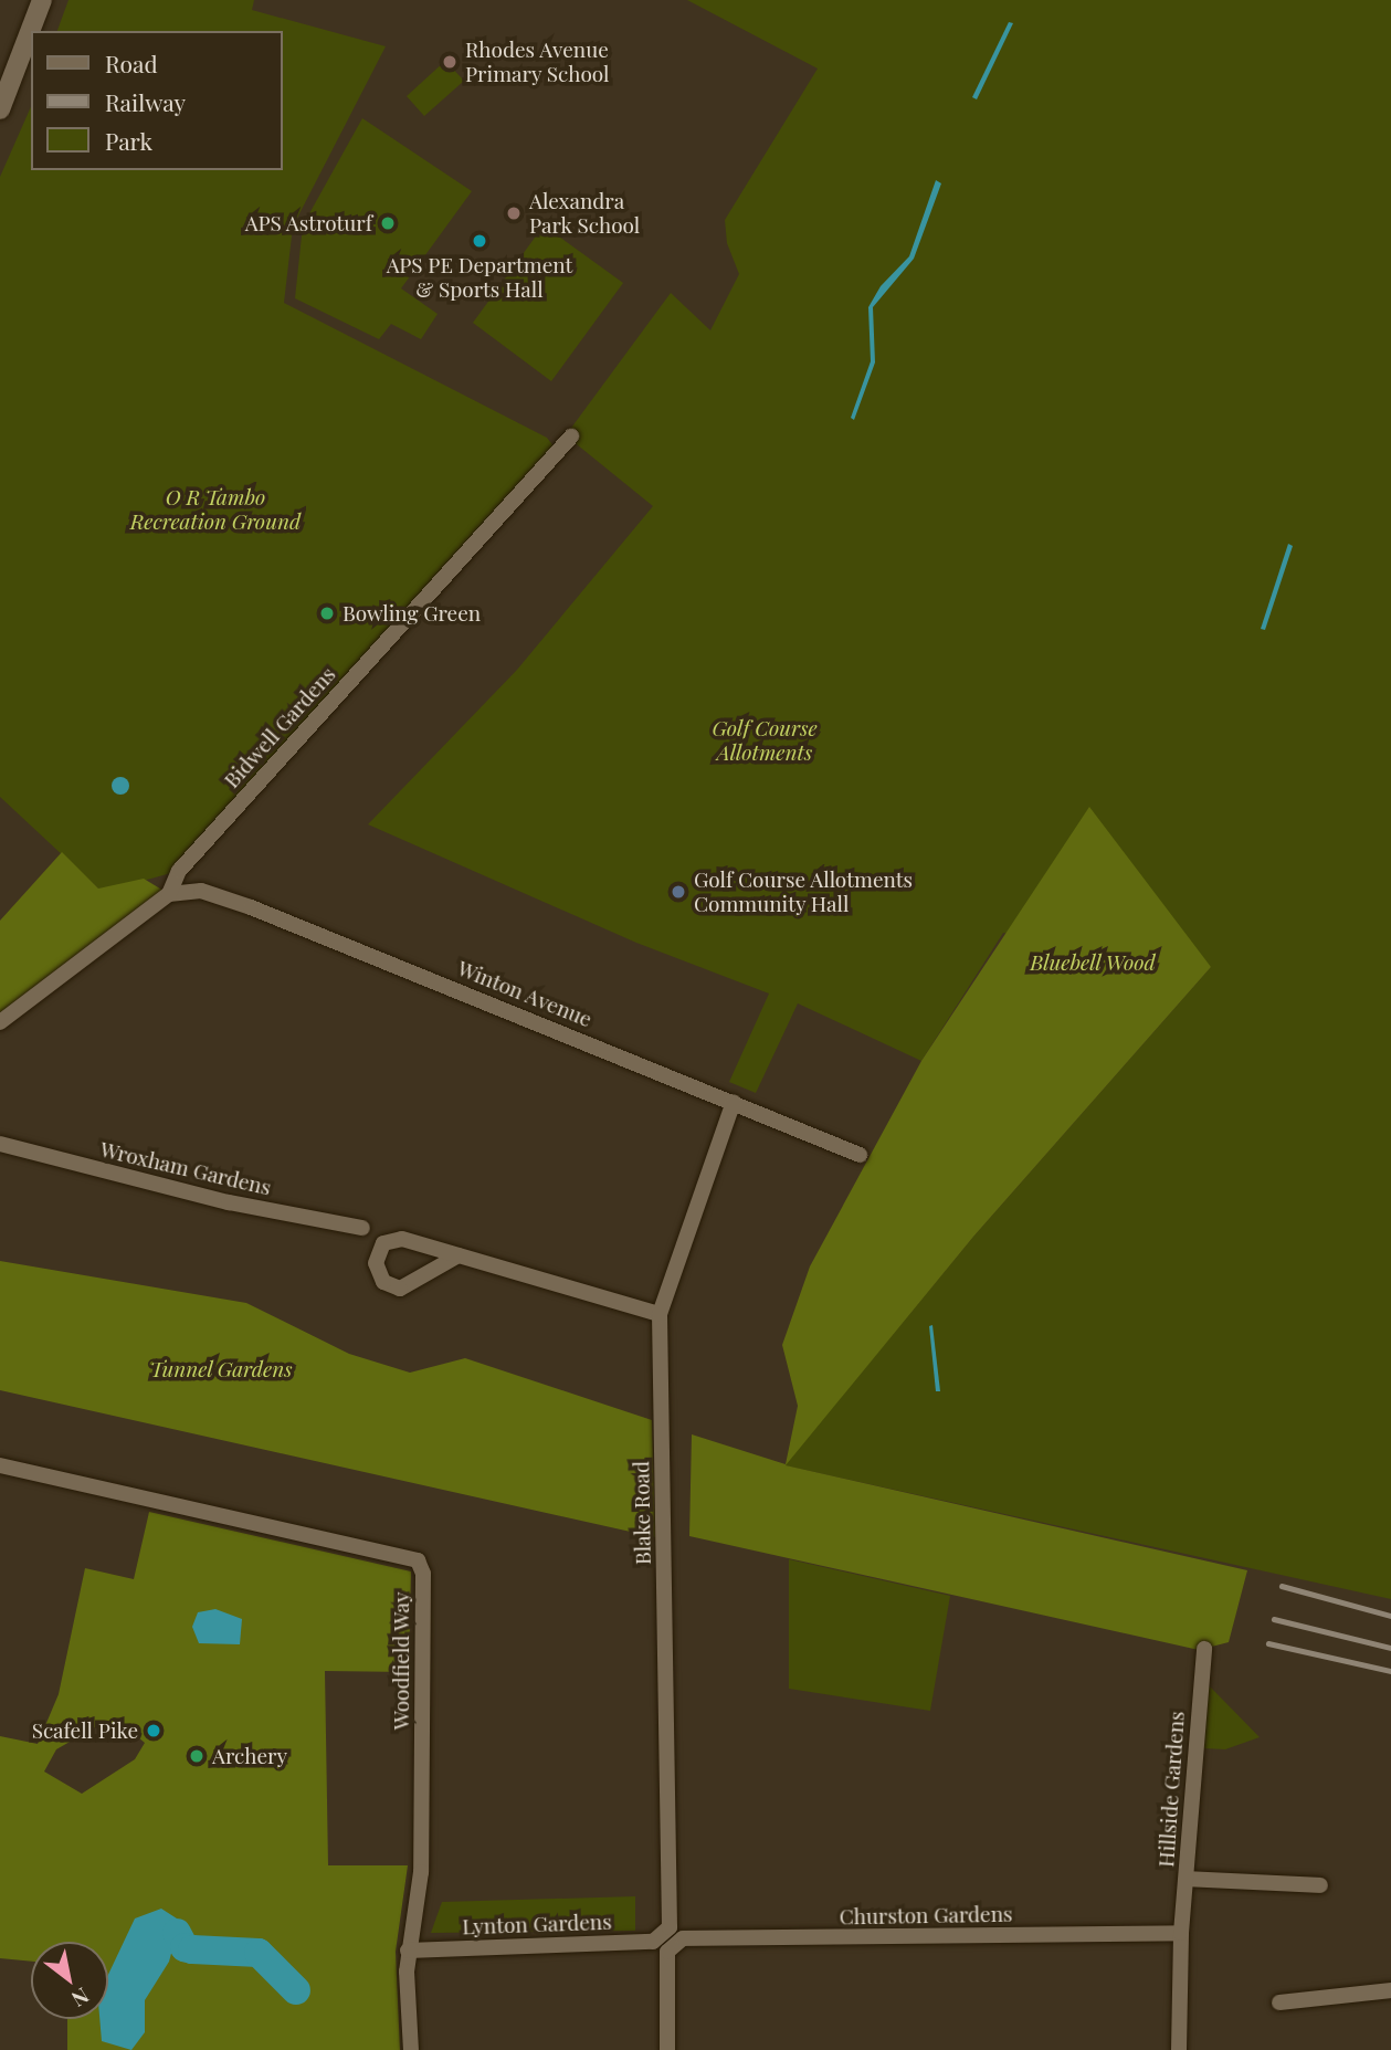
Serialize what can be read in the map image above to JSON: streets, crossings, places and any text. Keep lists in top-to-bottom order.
{
  "streets": {
    "street": [
      "Bidwell Gardens",
      "Winton Avenue",
      "Wroxham Gardens",
      "Blake Road",
      "Woodfield Way",
      "Hillside Gardens",
      "Churston Gardens",
      "Lynton Gardens"
    ]
  },
  "crossings": [
    ["Bidwell Gardens", "Winton Avenue"],
    ["Winton Avenue", "Blake Road"],
    ["Blake Road", "Churston Gardens"],
    ["Blake Road", "Lynton Gardens"],
    ["Woodfield Way", "Lynton Gardens"],
    ["Hillside Gardens", "Churston Gardens"],
    ["Churston Gardens", "Lynton Gardens"]
  ],
  "parks": [
    "O R Tambo Recreation Ground",
    "Golf Course Allotments",
    "Bluebell Wood",
    "Tunnel Gardens"
  ],
  "places": [
    "Rhodes Avenue Primary School",
    "Alexandra Park School",
    "APS Astroturf",
    "APS PE Department & Sports Hall",
    "Bowling Green",
    "Golf Course Allotments Community Hall",
    "Scafell Pike",
    "Archery"
  ],
  "legend": ["Road", "Railway", "Park"],
  "north": "bottom right"
}
